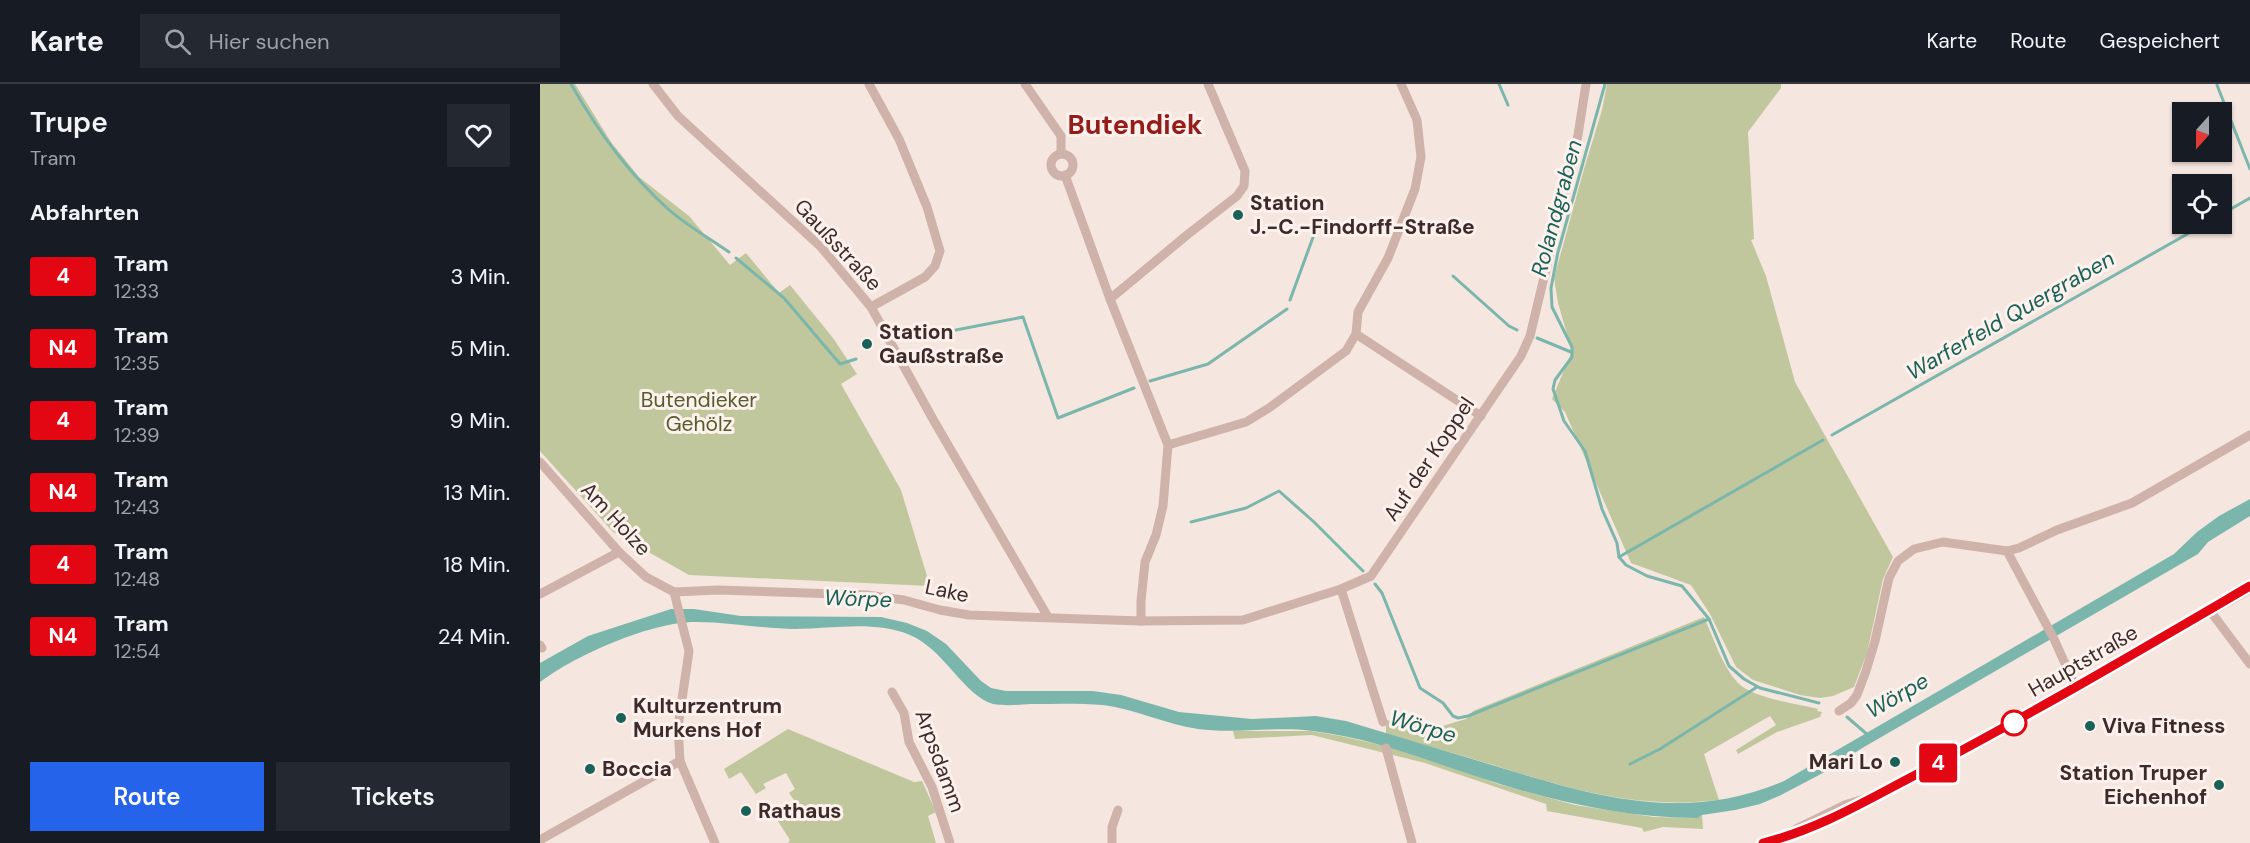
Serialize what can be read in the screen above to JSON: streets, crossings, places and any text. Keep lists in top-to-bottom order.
{
  "streets": {
    "street": [
      "Gaußstraße",
      "Auf der Koppel",
      "Am Holze",
      "Lake",
      "Hauptstraße",
      "Arpsdamm"
    ]
  },
  "crossings": [
    ["Gaußstraße", "Lake"],
    ["Auf der Koppel", "Lake"],
    ["Am Holze", "Lake"]
  ],
  "districts": ["Butendiek"],
  "water": ["Rolandgraben", "Warferfeld Quergraben", "Wörpe"],
  "parks": ["Butendieker Gehölz"],
  "places": [
    "Station J.-C.-Findorff-Straße",
    "Station Gaußstraße",
    "Kulturzentrum Murkens Hof",
    "Viva Fitness",
    "Mari Lo",
    "Boccia",
    "Station Truper Eichenhof",
    "Rathaus"
  ],
  "lines": ["tram line 4"],
  "north": "bottom",
  "page": {
    "header": "Karte",
    "search": "Hier suchen",
    "nav": ["Karte", "Route", "Gespeichert"],
    "heading": [
      ["Trupe", "Tram"],
      "Abfahrten"
    ],
    "on_map": "4",
    "list": [
      {
        "mark": "4",
        "name": "Tram",
        "note": "12:33",
        "value": "3 Min."
      },
      {
        "mark": "N4",
        "name": "Tram",
        "note": "12:35",
        "value": "5 Min."
      },
      {
        "mark": "4",
        "name": "Tram",
        "note": "12:39",
        "value": "9 Min."
      },
      {
        "mark": "N4",
        "name": "Tram",
        "note": "12:43",
        "value": "13 Min."
      },
      {
        "mark": "4",
        "name": "Tram",
        "note": "12:48",
        "value": "18 Min."
      },
      {
        "mark": "N4",
        "name": "Tram",
        "note": "12:54",
        "value": "24 Min."
      }
    ],
    "buttons": ["Route", "Tickets"]
  }
}
